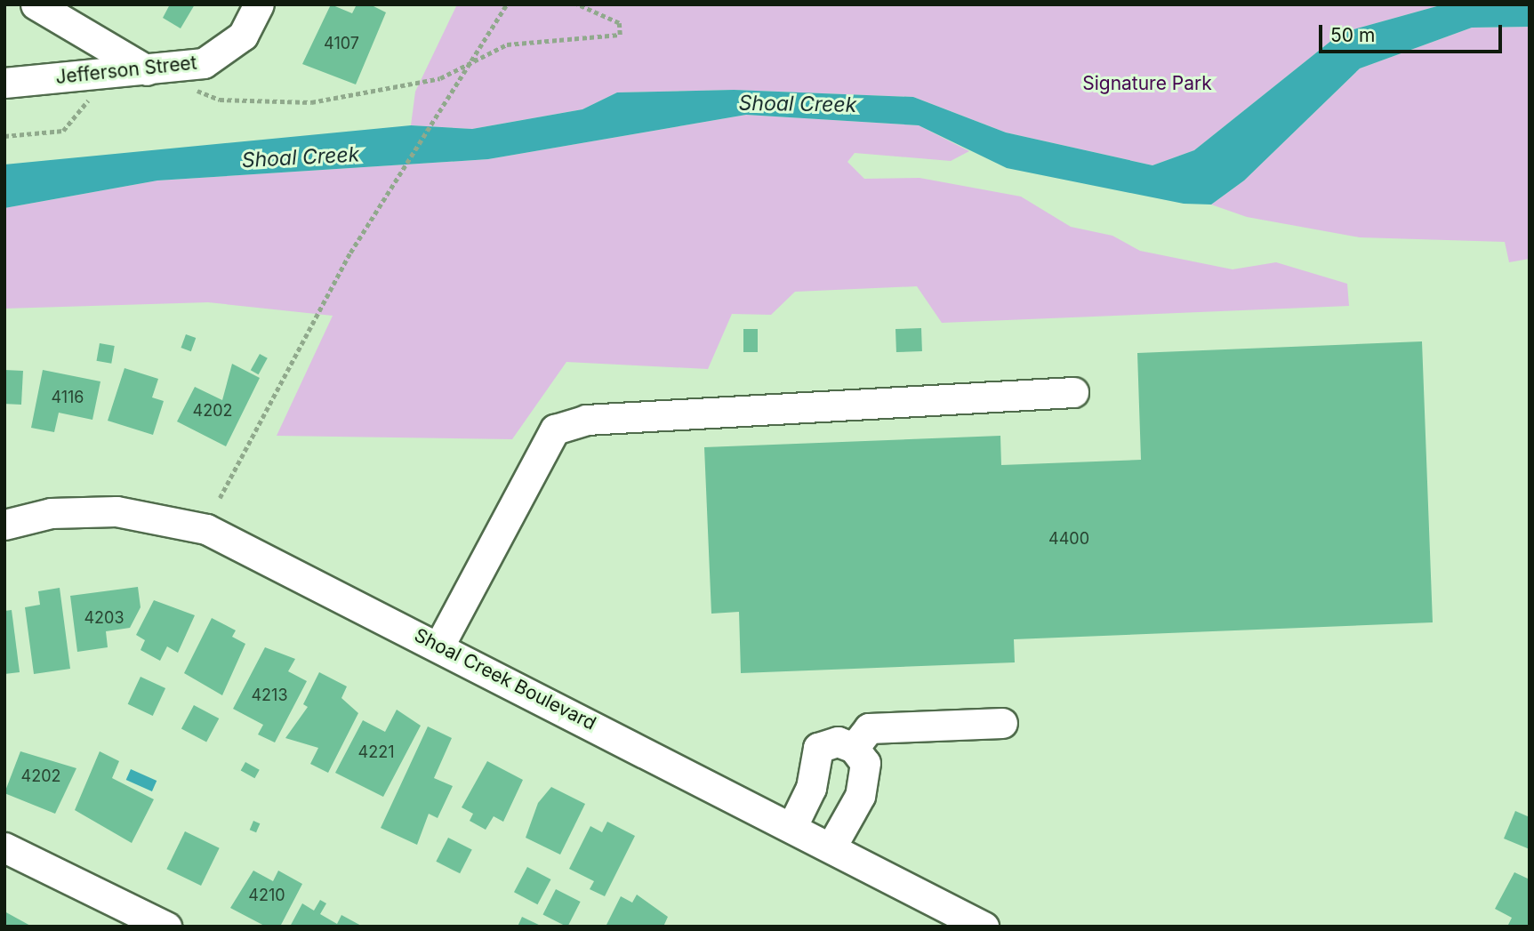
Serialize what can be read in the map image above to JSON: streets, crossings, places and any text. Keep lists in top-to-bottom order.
{
  "streets": {
    "street": ["Jefferson Street", "Shoal Creek Boulevard"]
  },
  "water": ["Shoal Creek"],
  "parks": ["Signature Park"],
  "house_numbers": [
    "4107",
    "4116",
    "4202",
    "4400",
    "4203",
    "4213",
    "4221",
    "4202",
    "4210"
  ],
  "scale_bar": "50 m"
}
